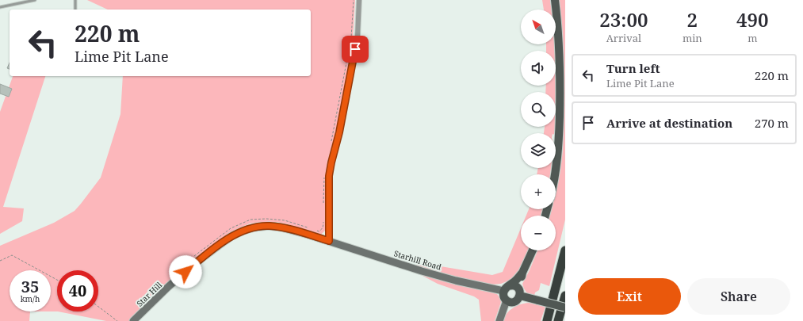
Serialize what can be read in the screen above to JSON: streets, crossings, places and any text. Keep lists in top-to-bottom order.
{
  "streets": {
    "street": ["Starhill Road", "Star Hill"]
  },
  "crossings": [
    ["Starhill Road", "Star Hill"]
  ],
  "north": "top left",
  "page": {
    "eta": [
      "23:00",
      "Arrival",
      "2",
      "min",
      "490",
      "m"
    ],
    "map_buttons": ["+", "−"],
    "turn": ["220 m", "Lime Pit Lane"],
    "list": [
      {
        "name": "Turn left",
        "note": "Lime Pit Lane",
        "value": "220 m"
      },
      {
        "name": "Arrive at destination",
        "value": "270 m"
      }
    ],
    "speed": "35 km/h",
    "limit": "40",
    "buttons": ["Exit", "Share"]
  }
}
